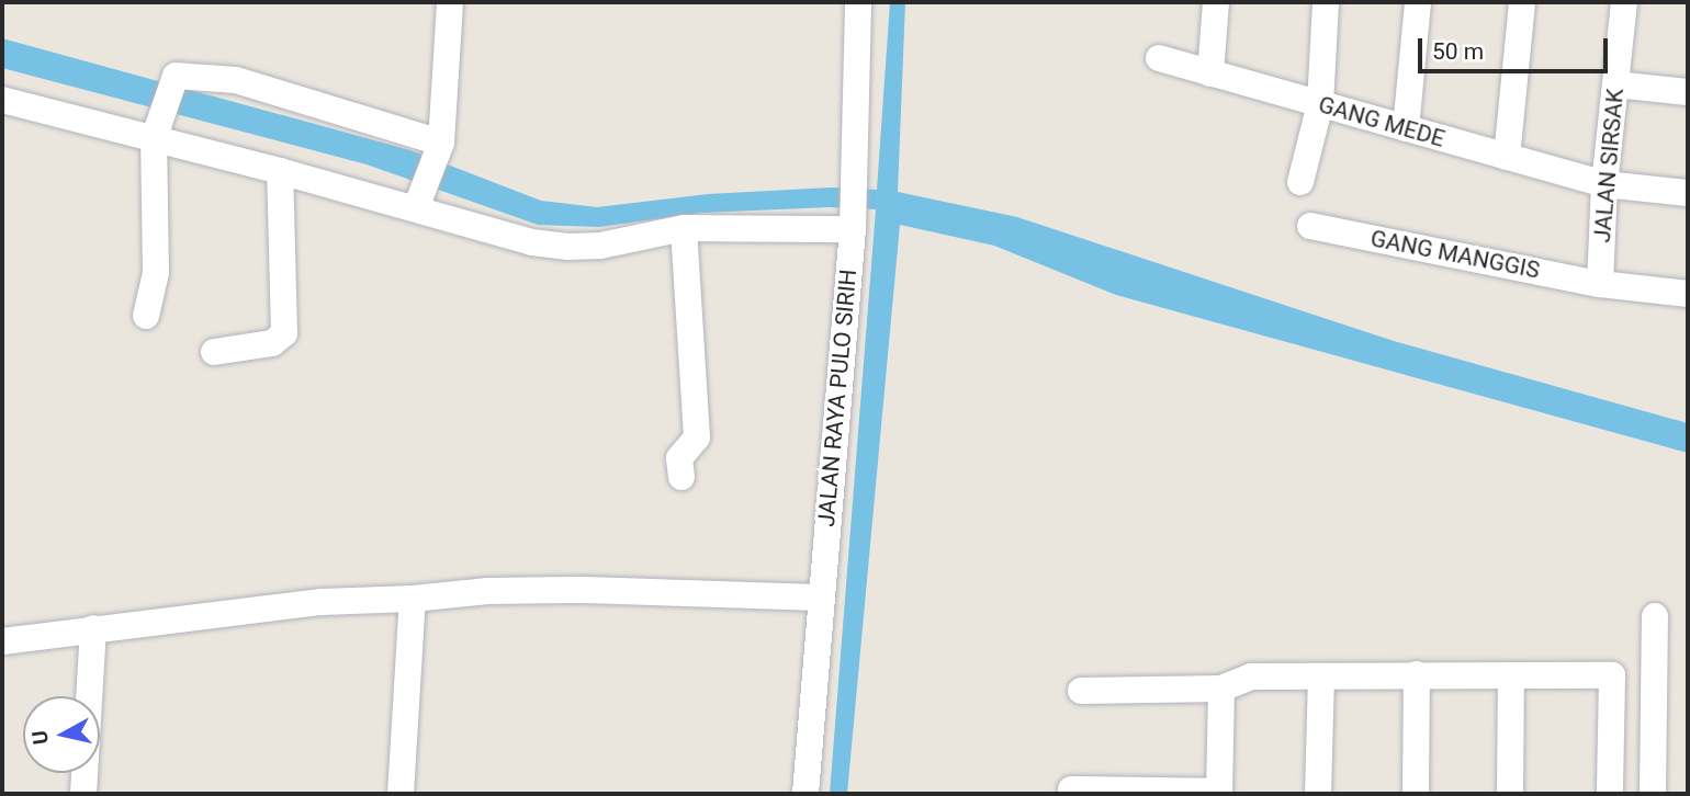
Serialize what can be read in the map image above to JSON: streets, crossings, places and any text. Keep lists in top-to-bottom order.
{
  "streets": {
    "street": [
      "GANG MEDE",
      "JALAN SIRSAK",
      "GANG MANGGIS",
      "JALAN RAYA PULO SIRIH"
    ]
  },
  "crossings": [
    ["GANG MEDE", "JALAN SIRSAK"],
    ["JALAN SIRSAK", "GANG MANGGIS"]
  ],
  "scale_bar": "50 m",
  "north": "left"
}
